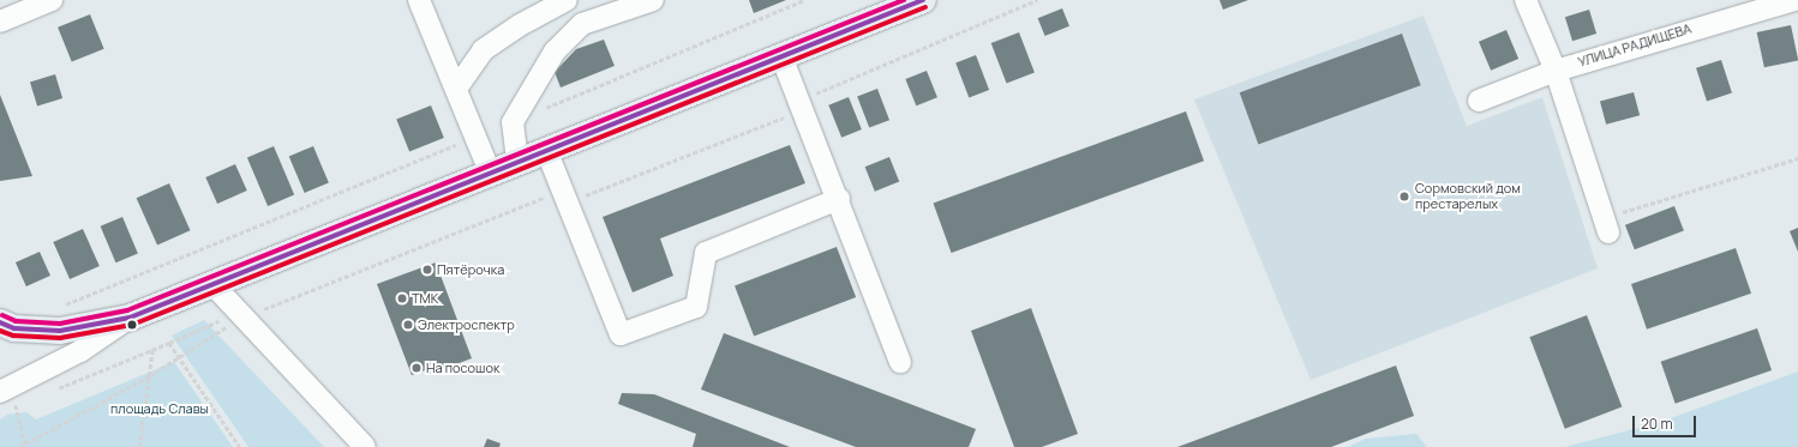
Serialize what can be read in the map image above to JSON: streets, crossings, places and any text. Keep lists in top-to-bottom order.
{
  "streets": {
    "street": ["УЛИЦА РАДИЩЕВА"]
  },
  "parks": ["площадь Славы"],
  "places": [
    "Сормовский дом престарелых",
    "Пятёрочка",
    "ТМК",
    "Электроспектр",
    "На посошок"
  ],
  "scale_bar": "20 m"
}
